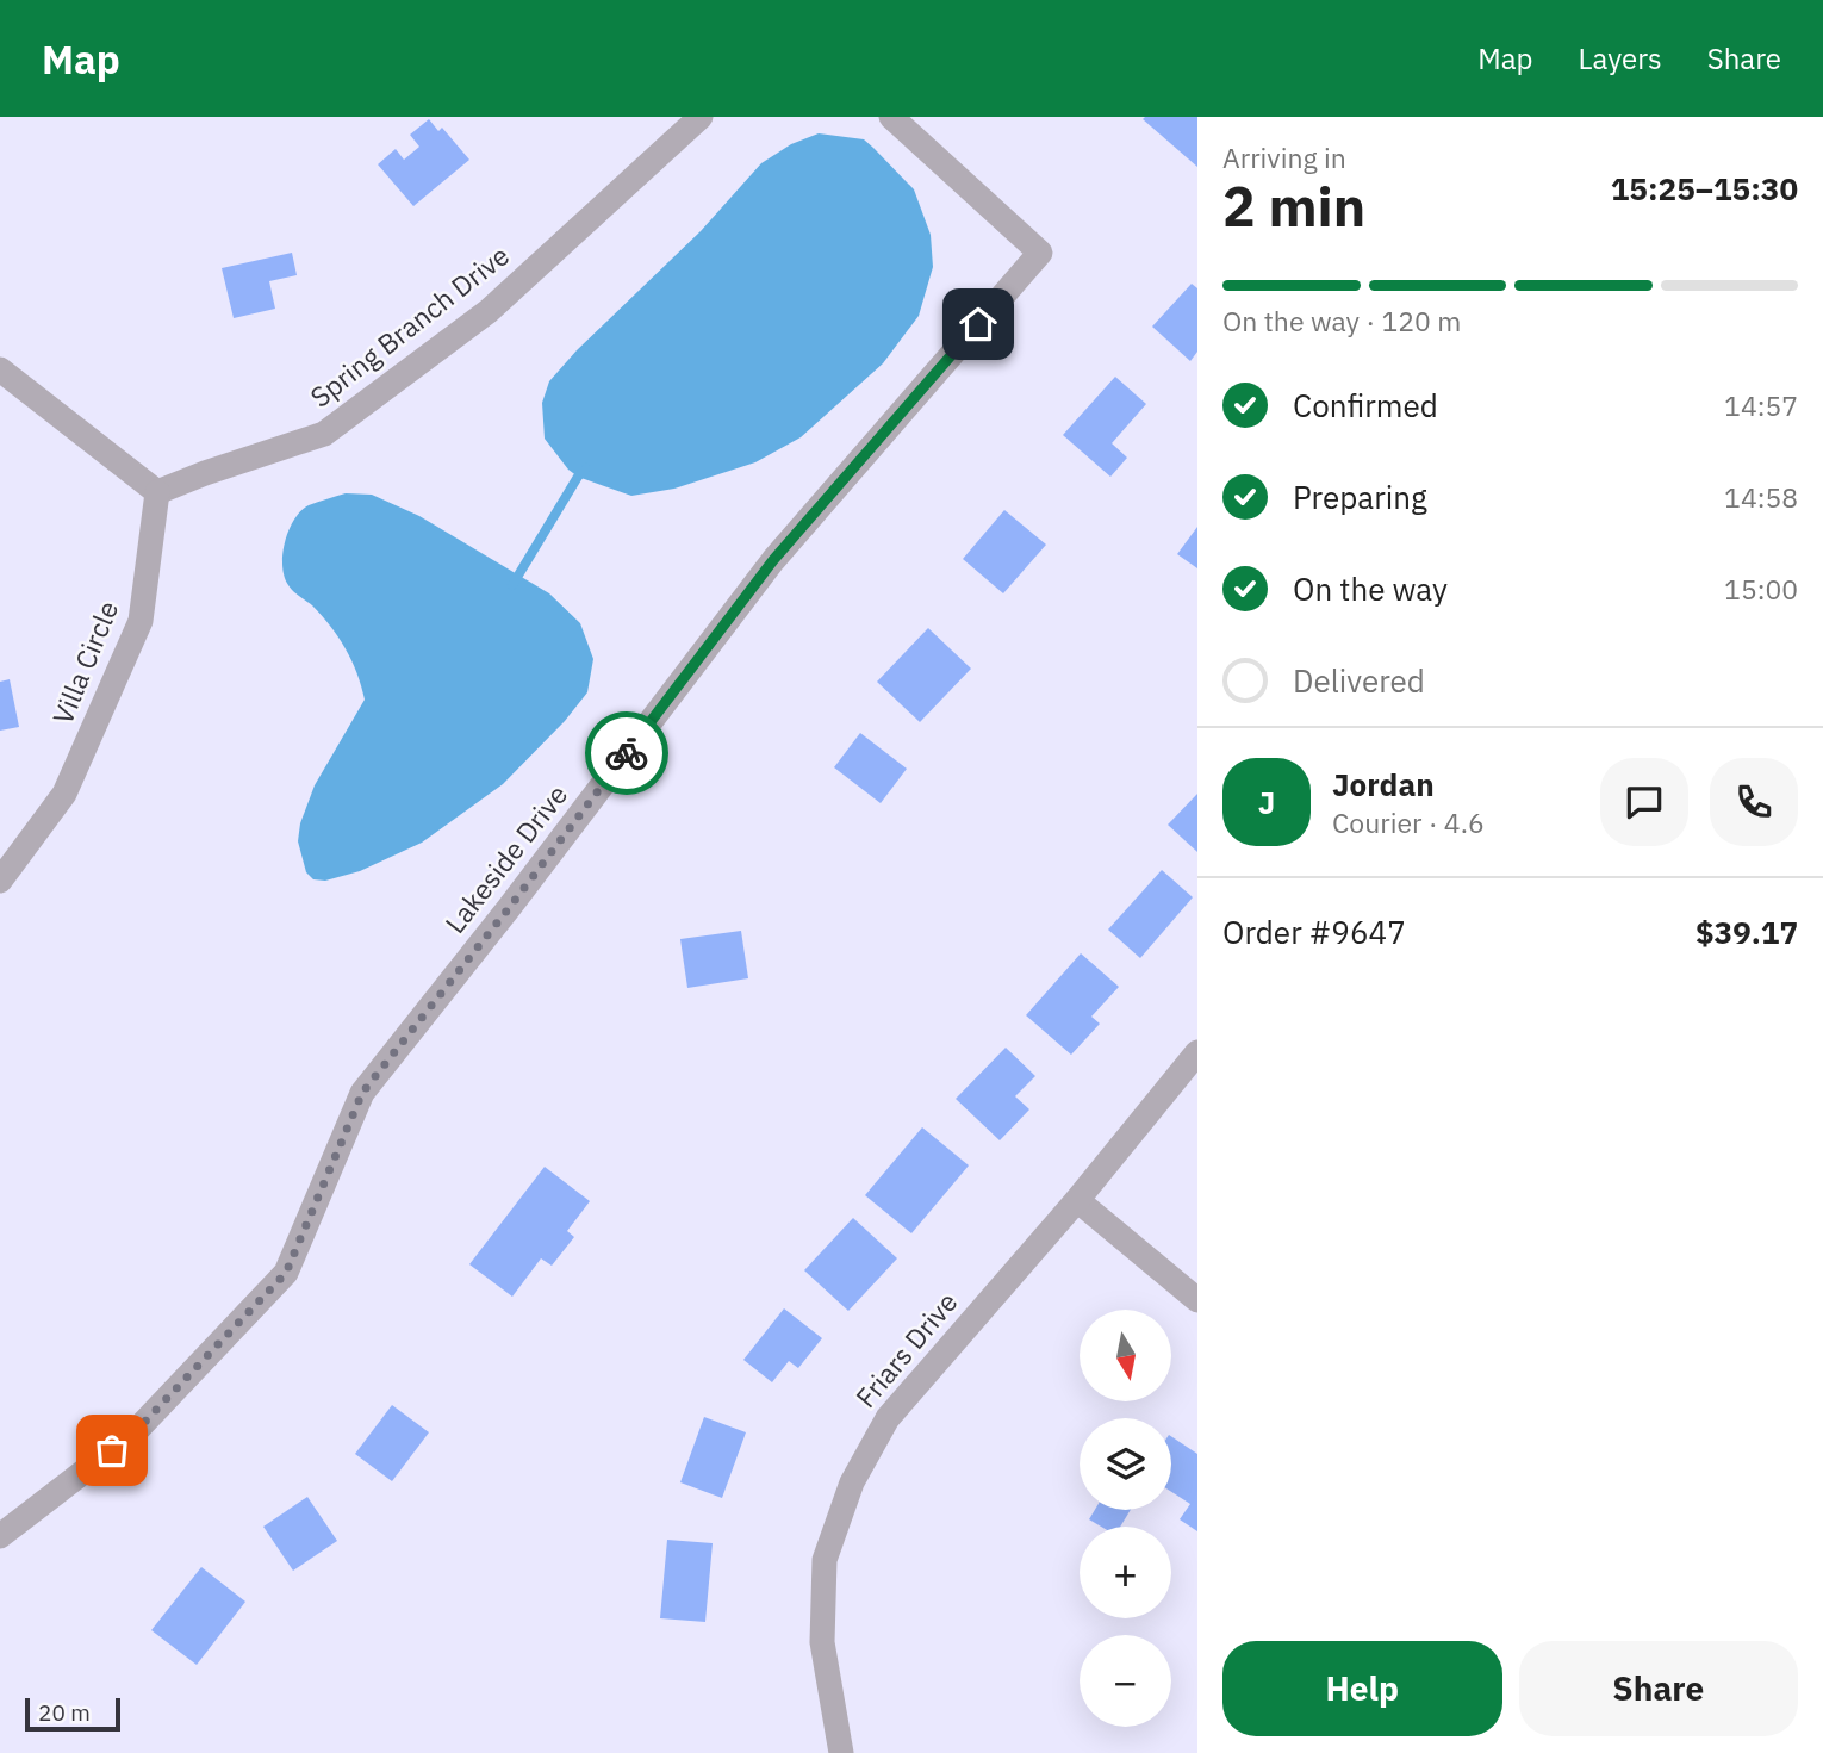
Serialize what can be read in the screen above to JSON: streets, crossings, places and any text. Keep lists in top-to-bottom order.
{
  "streets": {
    "street": [
      "Spring Branch Drive",
      "Villa Circle",
      "Lakeside Drive",
      "Friars Drive"
    ]
  },
  "crossings": [
    ["Spring Branch Drive", "Villa Circle"]
  ],
  "scale_bar": "20 m",
  "north": "bottom",
  "page": {
    "header": "Map",
    "nav": ["Map", "Layers", "Share"],
    "heading": ["2 min", "Arriving in", "15:25–15:30"],
    "panel": [
      "Jordan",
      "Courier · 4.6",
      "Order #9647",
      "$39.17"
    ],
    "bar": "On the way · 120 m",
    "list": [
      ["Confirmed", "14:57"],
      ["Preparing", "14:58"],
      ["On the way", "15:00"],
      "Delivered"
    ],
    "round": "J",
    "map_buttons": ["+", "−"],
    "buttons": ["Help", "Share"],
    "scale": "20 m"
  }
}
